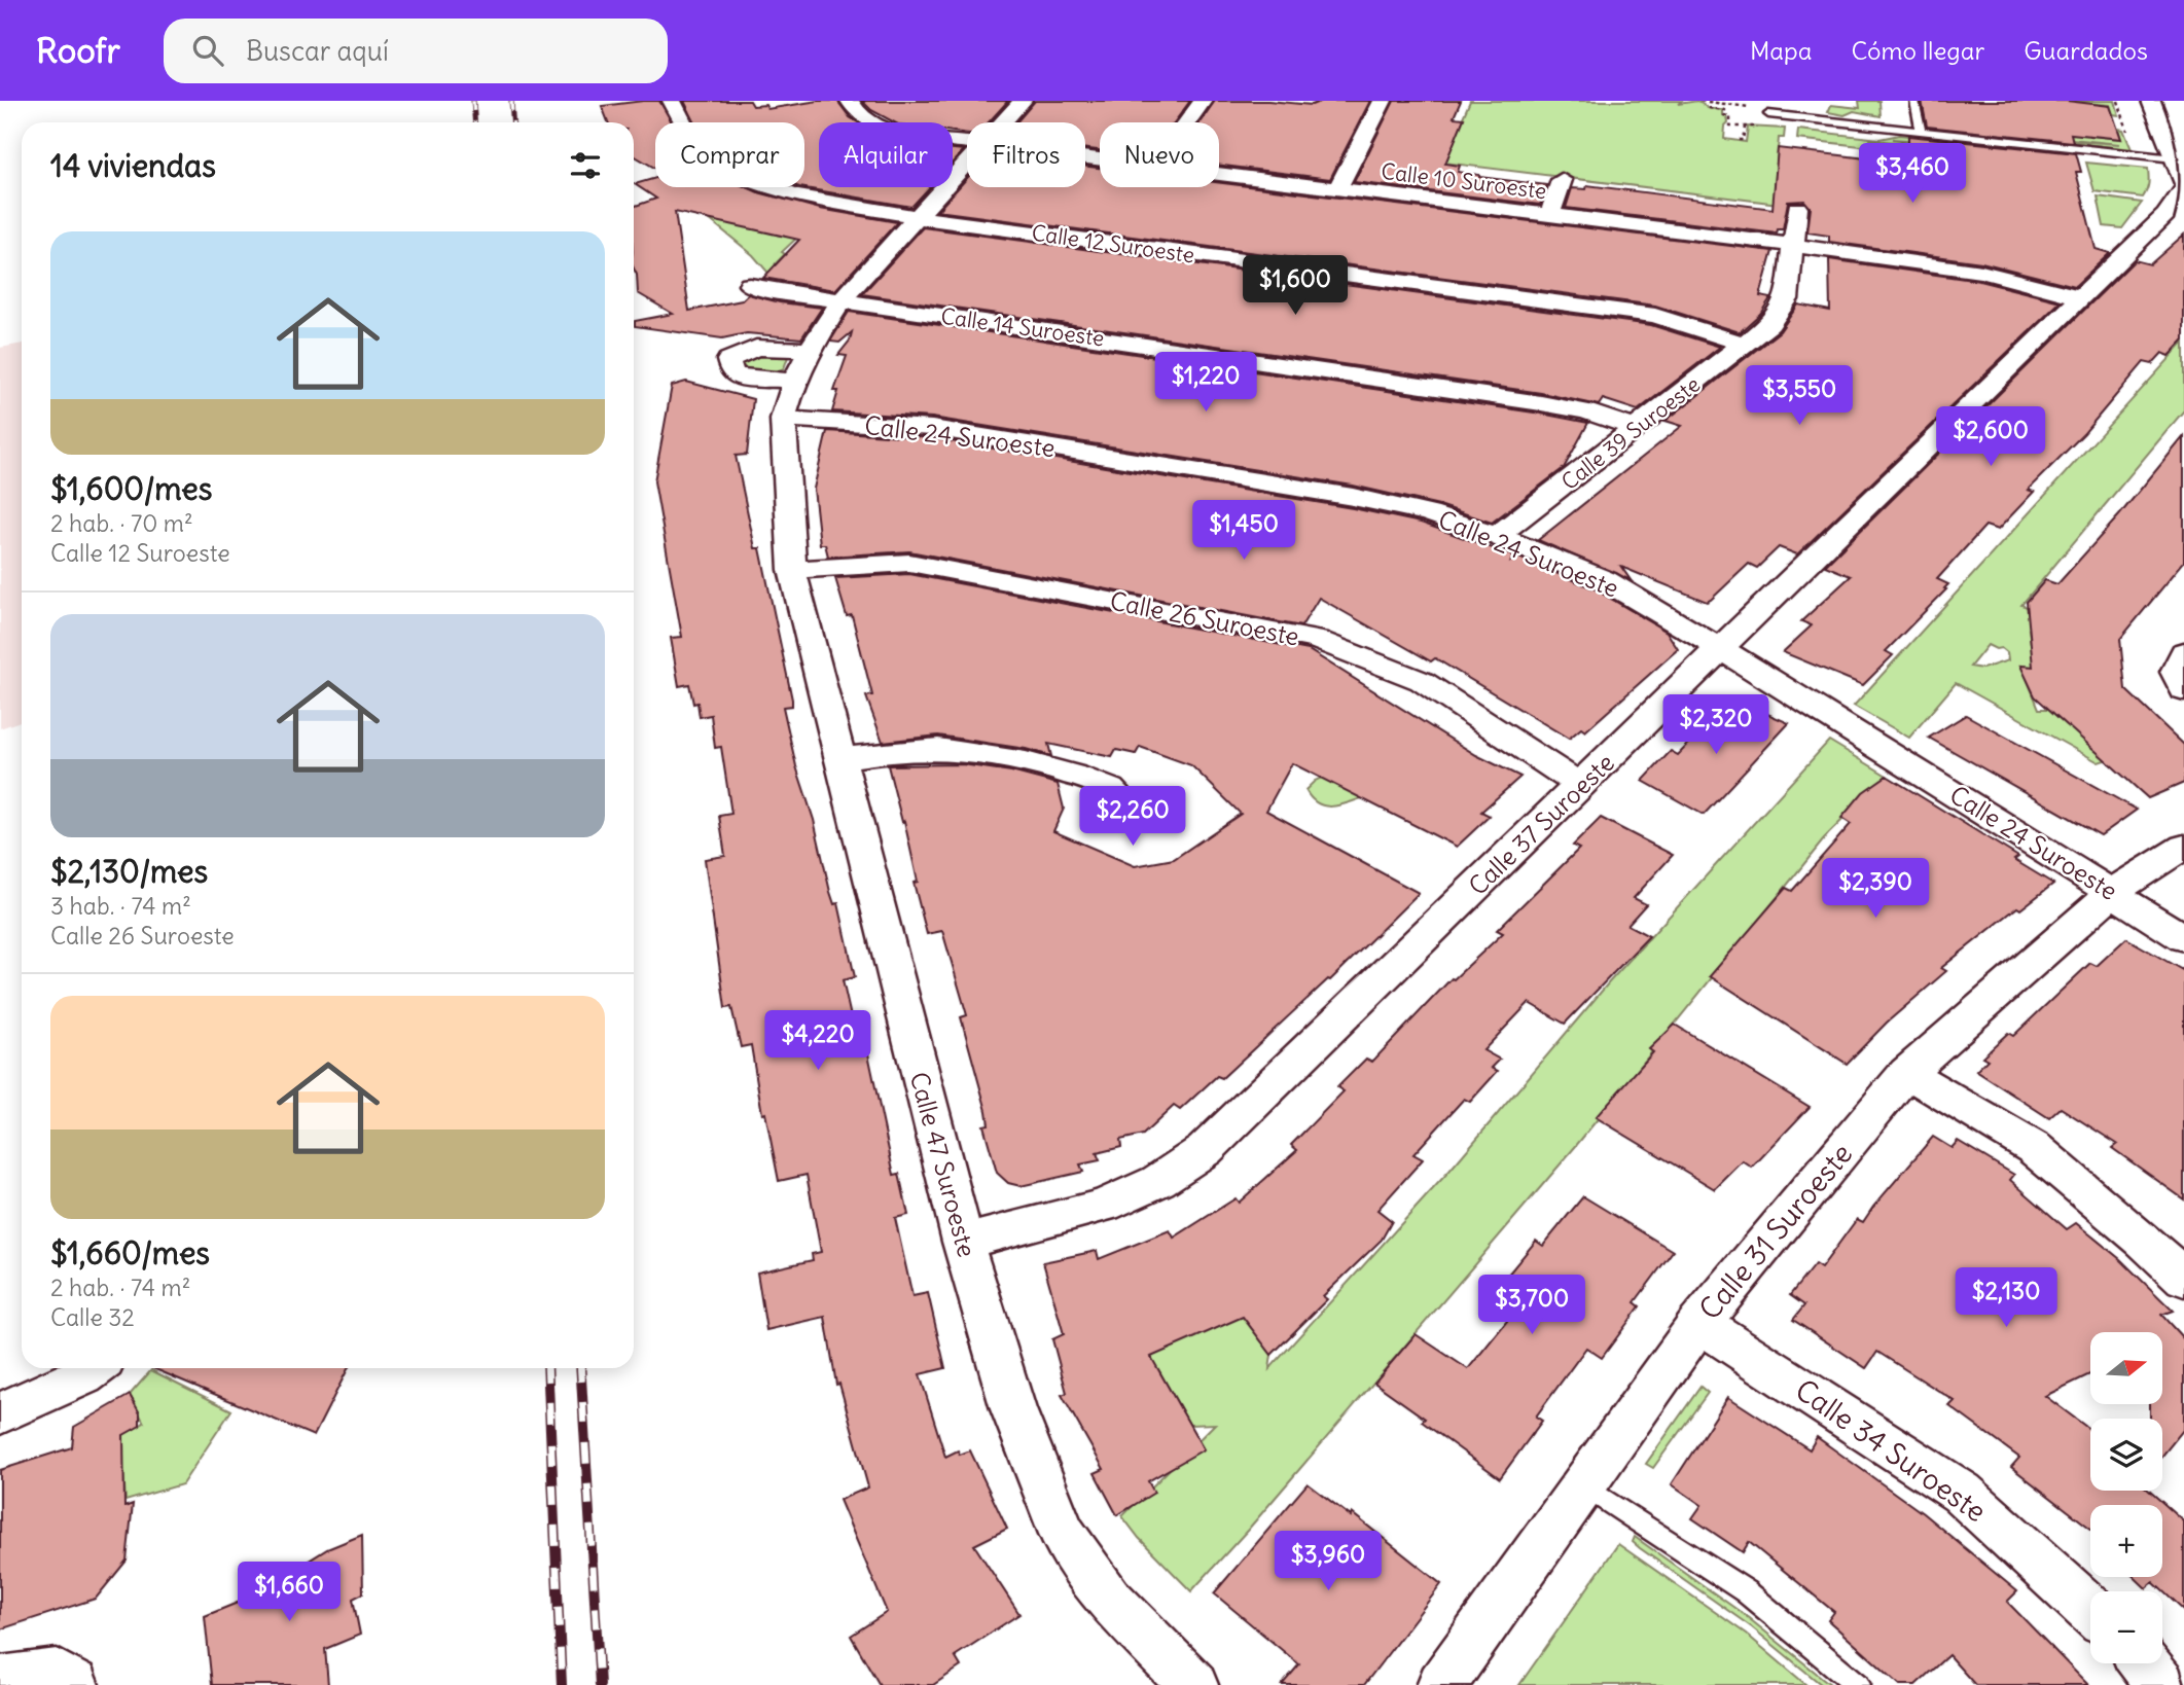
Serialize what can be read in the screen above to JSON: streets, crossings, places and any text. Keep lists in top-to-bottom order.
{
  "streets": {
    "street": [
      "Calle 10 Suroeste",
      "Calle 12 Suroeste",
      "Calle 14 Suroeste",
      "Calle 39 Suroeste",
      "Calle 24 Suroeste",
      "Calle 26 Suroeste",
      "Calle 37 Suroeste",
      "Calle 47 Suroeste",
      "Calle 31 Suroeste",
      "Calle 34 Suroeste"
    ]
  },
  "crossings": [
    ["Calle 10 Suroeste", "Calle 39 Suroeste"],
    ["Calle 10 Suroeste", "Calle 37 Suroeste"],
    ["Calle 12 Suroeste", "Calle 39 Suroeste"],
    ["Calle 12 Suroeste", "Calle 47 Suroeste"],
    ["Calle 14 Suroeste", "Calle 39 Suroeste"],
    ["Calle 14 Suroeste", "Calle 47 Suroeste"],
    ["Calle 39 Suroeste", "Calle 24 Suroeste"],
    ["Calle 24 Suroeste", "Calle 37 Suroeste"],
    ["Calle 24 Suroeste", "Calle 47 Suroeste"],
    ["Calle 24 Suroeste", "Calle 31 Suroeste"],
    ["Calle 26 Suroeste", "Calle 37 Suroeste"],
    ["Calle 26 Suroeste", "Calle 47 Suroeste"],
    ["Calle 37 Suroeste", "Calle 47 Suroeste"],
    ["Calle 31 Suroeste", "Calle 34 Suroeste"]
  ],
  "north": "right",
  "page": {
    "header": "Roofr",
    "search": "Buscar aquí",
    "nav": ["Mapa", "Cómo llegar", "Guardados"],
    "chip": [
      "Comprar",
      "Alquilar",
      "Filtros",
      "Nuevo"
    ],
    "heading": "14 viviendas",
    "price": [
      "$3,460",
      "$1,600",
      "$1,220",
      "$3,550",
      "$2,600",
      "$1,450",
      "$2,320",
      "$2,260",
      "$2,390",
      "$4,220",
      "$2,130",
      "$3,700",
      "$3,960",
      "$1,660"
    ],
    "list": [
      {
        "name": "$1,600/mes",
        "note": "2 hab. · 70 m² · Calle 12 Suroeste"
      },
      {
        "name": "$2,130/mes",
        "note": "3 hab. · 74 m² · Calle 26 Suroeste"
      },
      {
        "name": "$1,660/mes",
        "note": "2 hab. · 74 m² · Calle 32"
      }
    ],
    "map_buttons": ["+", "−"]
  }
}
